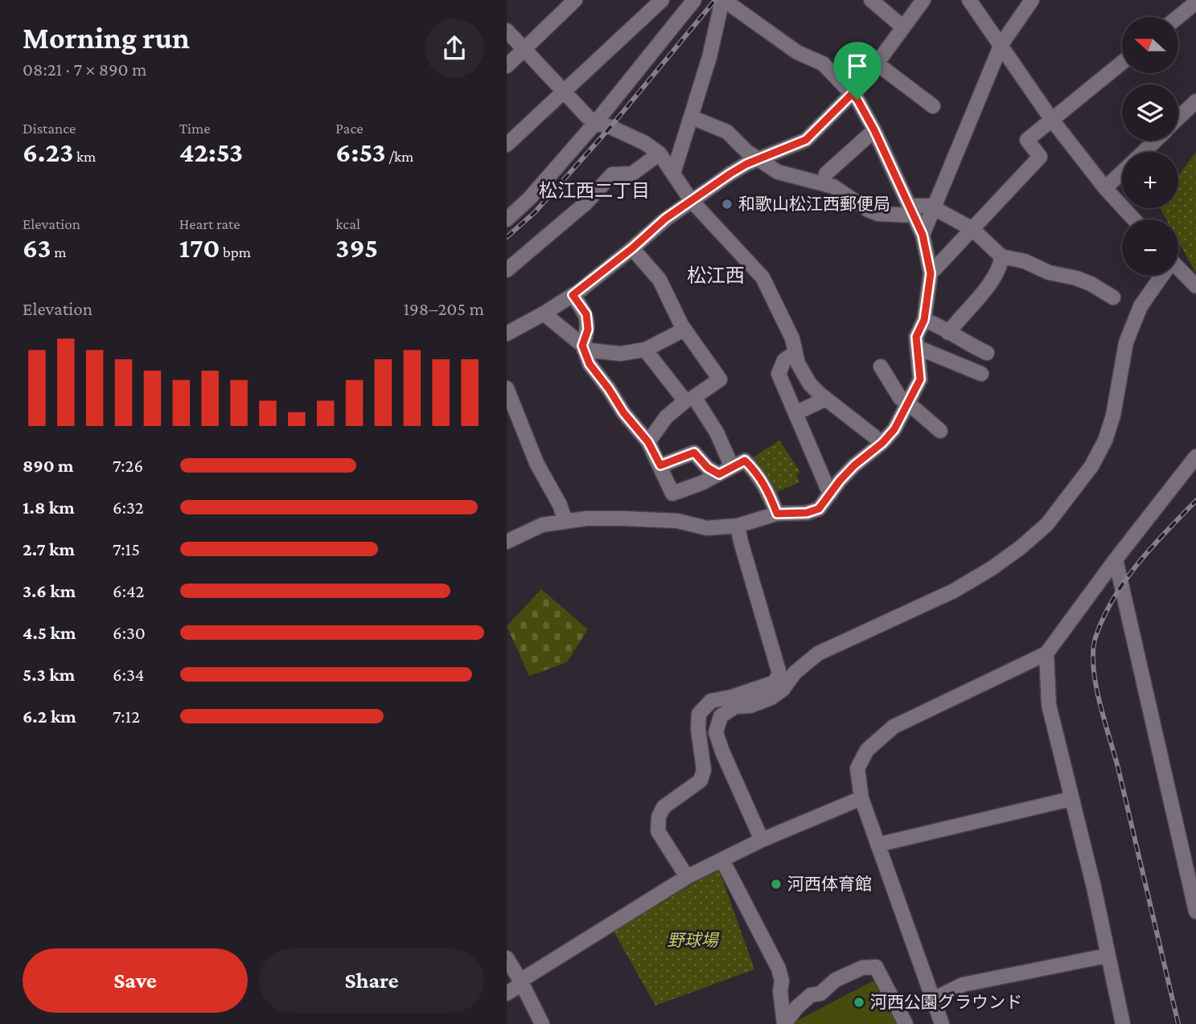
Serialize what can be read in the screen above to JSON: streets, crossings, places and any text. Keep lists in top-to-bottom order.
{
  "districts": ["松江西二丁目", "松江西"],
  "parks": ["野球場"],
  "places": ["和歌山松江西郵便局", "河西体育館", "河西公園グラウンド"],
  "north": "left",
  "page": {
    "heading": ["Morning run", "08:21 · 7 × 890 m"],
    "map_buttons": ["+", "−"],
    "stats": [
      ["Distance", "6.23 km"],
      ["Time", "42:53"],
      ["Pace", "6:53 /km"],
      ["Elevation", "63 m"],
      ["Heart rate", "170 bpm"],
      ["kcal", "395"]
    ],
    "chart": ["Elevation", "198–205 m"],
    "list": [
      {
        "name": "890 m",
        "note": "7:26"
      },
      {
        "name": "1.8 km",
        "note": "6:32"
      },
      {
        "name": "2.7 km",
        "note": "7:15"
      },
      {
        "name": "3.6 km",
        "note": "6:42"
      },
      {
        "name": "4.5 km",
        "note": "6:30"
      },
      {
        "name": "5.3 km",
        "note": "6:34"
      },
      {
        "name": "6.2 km",
        "note": "7:12"
      }
    ],
    "buttons": ["Save", "Share"]
  }
}
